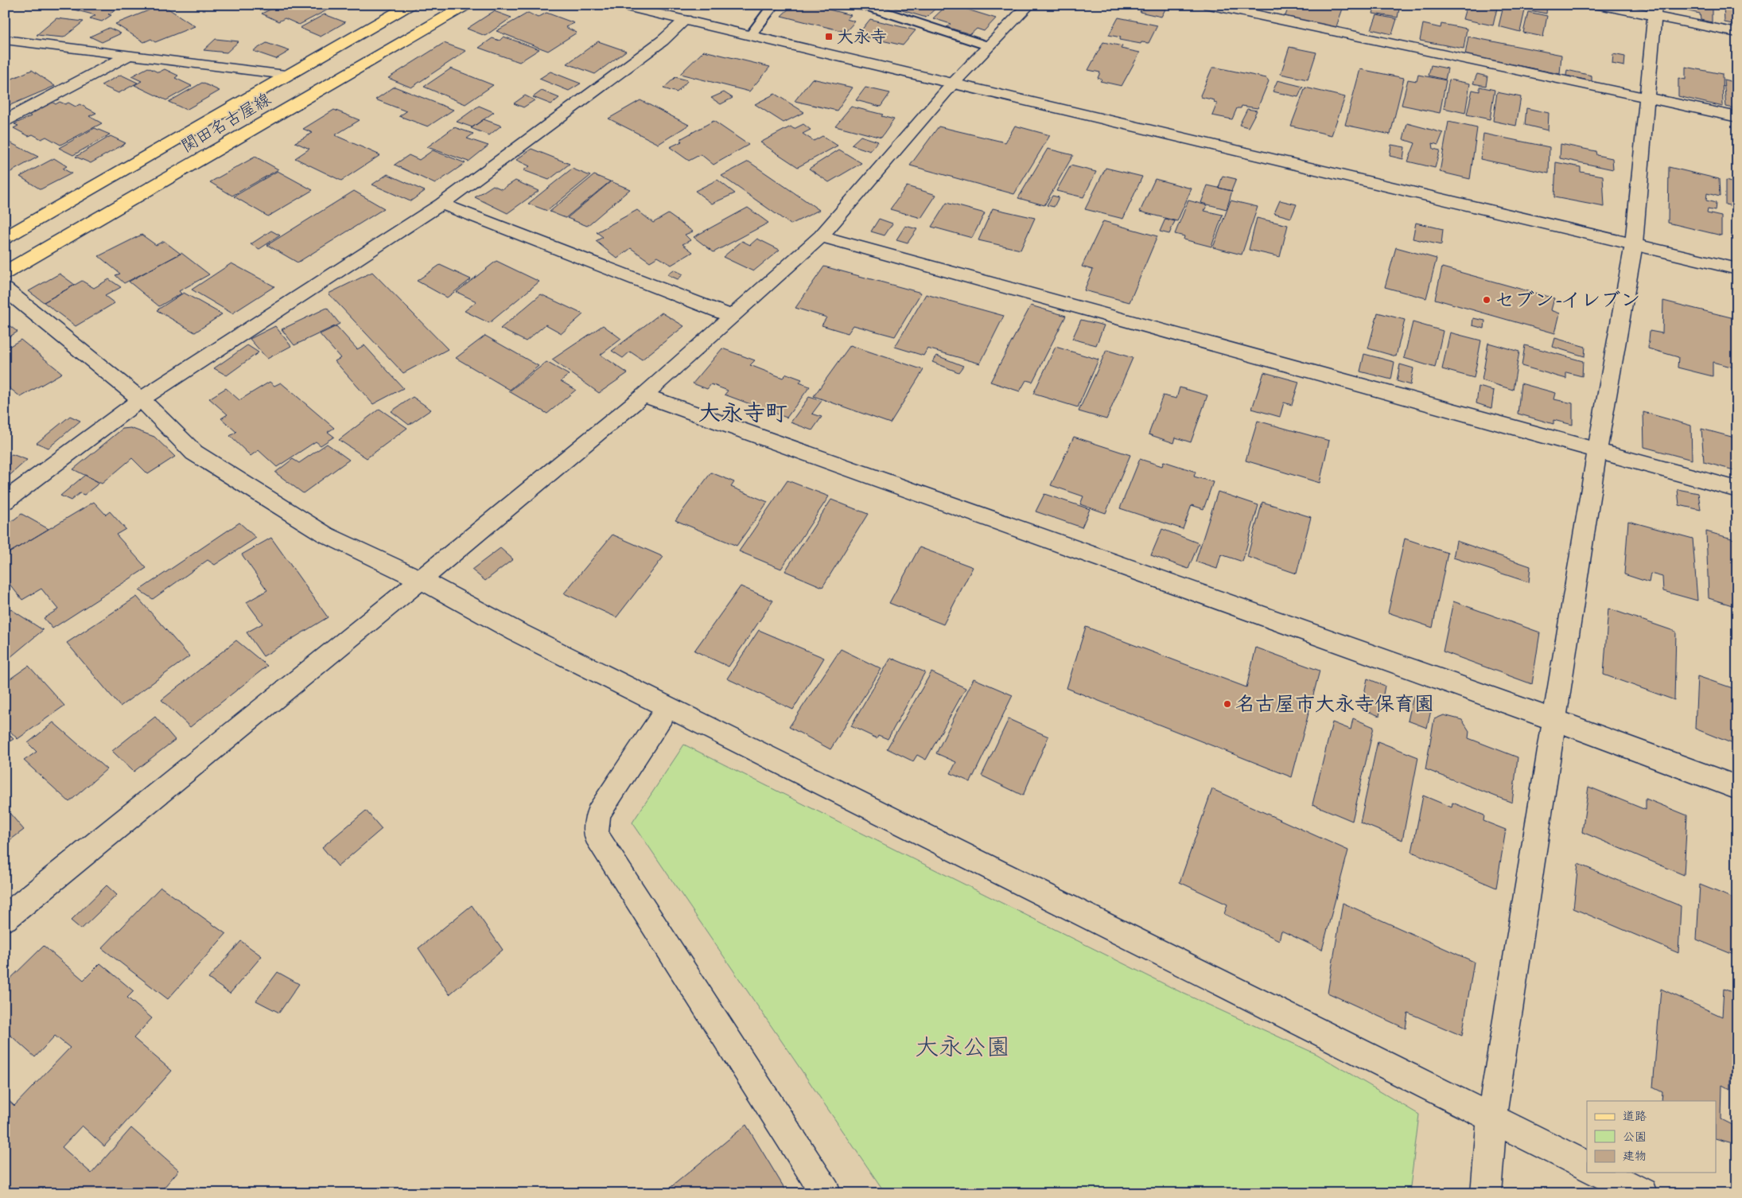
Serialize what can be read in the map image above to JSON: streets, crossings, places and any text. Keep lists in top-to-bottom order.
{
  "streets": {
    "main road": ["関田名古屋線"]
  },
  "districts": ["大永寺町"],
  "parks": ["大永公園"],
  "places": {
    "transit": ["大永寺"],
    "other": ["セブン-イレブン", "名古屋市大永寺保育園"]
  },
  "legend": ["道路", "公園", "建物"]
}
